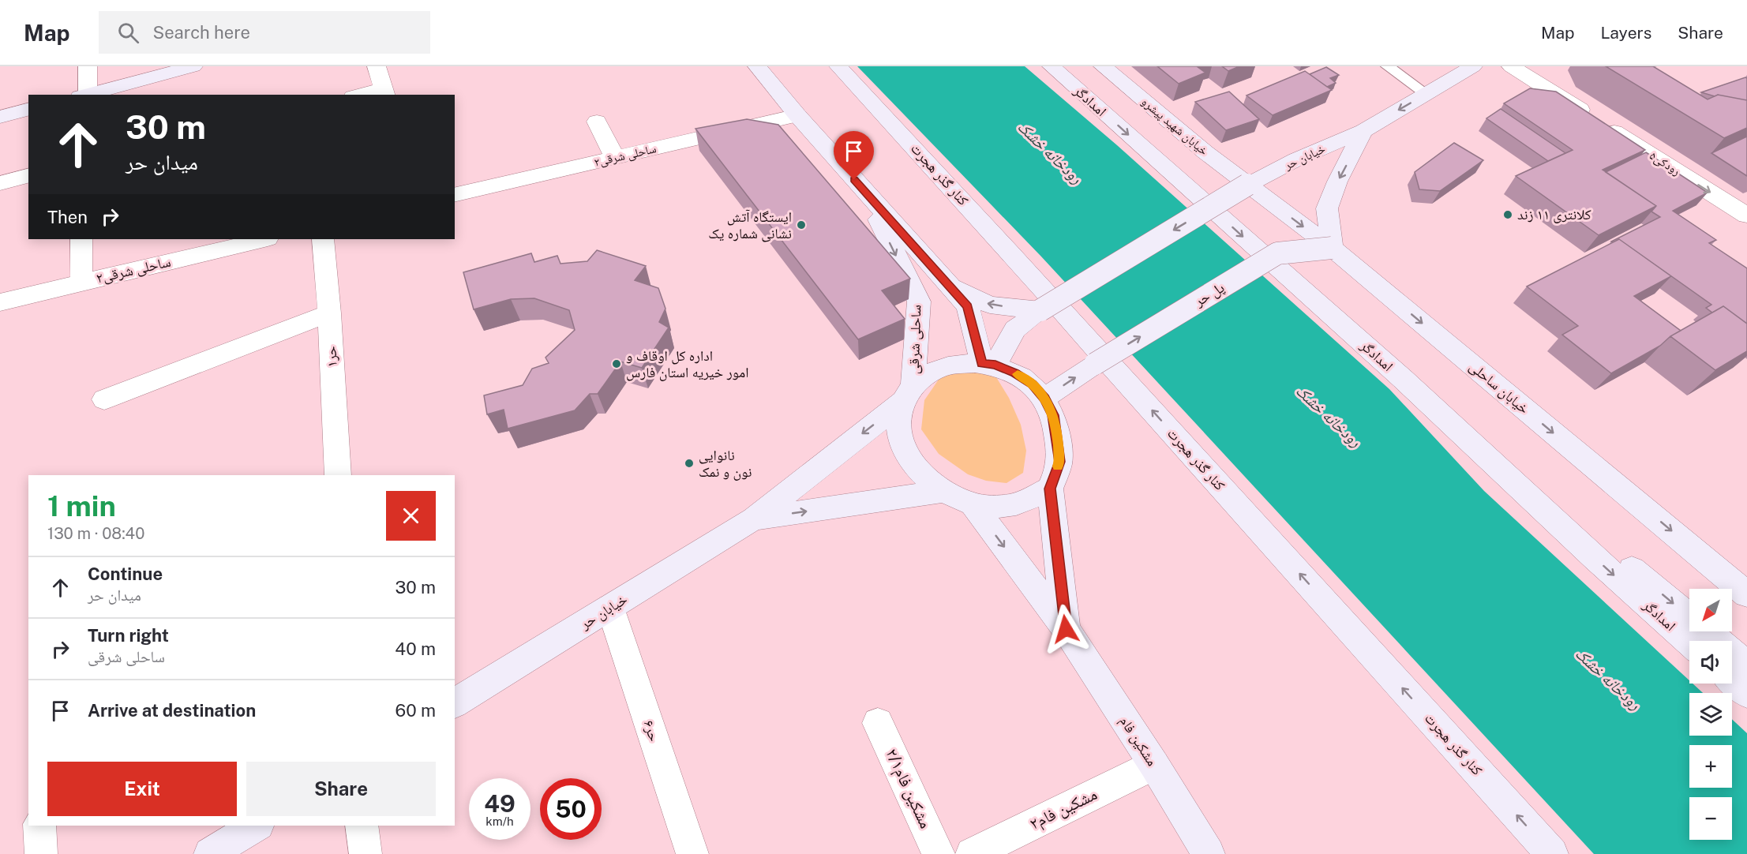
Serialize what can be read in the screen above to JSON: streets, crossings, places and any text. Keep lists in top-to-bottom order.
{
  "streets": {
    "main road": [
      "امدادگر",
      "خیابان شهید پیشرو",
      "خیابان حر",
      "کنار گذر هجرت",
      "پل حر",
      "ساحلی شرقی",
      "خیابان ساحلی",
      "مشکین فام"
    ],
    "street": [
      "ساحلی شرقی۲",
      "رودکی۵",
      "حر۱",
      "حر۶",
      "۲/۱مشکین فام",
      "مشکین فام۲"
    ]
  },
  "crossings": [
    ["خیابان شهید پیشرو", "خیابان حر"],
    ["خیابان شهید پیشرو", "خیابان ساحلی"],
    ["ساحلی شرقی۲", "ساحلی شرقی"],
    ["خیابان حر", "پل حر"],
    ["خیابان حر", "ساحلی شرقی"],
    ["خیابان حر", "خیابان ساحلی"],
    ["خیابان حر", "حر۶"],
    ["خیابان حر", "مشکین فام"],
    ["پل حر", "ساحلی شرقی"],
    ["پل حر", "خیابان ساحلی"],
    ["پل حر", "مشکین فام"],
    ["ساحلی شرقی", "مشکین فام"],
    ["مشکین فام", "مشکین فام۲"]
  ],
  "one_way": ["رودکی۵", "کنار گذر هجرت"],
  "water": ["رودخانه خشک"],
  "places": [
    "کلانتری ۱۱ زند",
    "ایستگاه آتش نشانی شماره یک",
    "اداره کل اوقاف و امور خیریه استان فارس",
    "نانوایی نون و نمک"
  ],
  "north": "bottom left",
  "page": {
    "header": "Map",
    "search": "Search here",
    "nav": ["Map", "Layers", "Share"],
    "turn": ["30 m", "میدان حر"],
    "then": "Then",
    "heading": ["1 min", "130 m · 08:40"],
    "list": [
      {
        "name": "Continue",
        "note": "میدان حر",
        "value": "30 m"
      },
      {
        "name": "Turn right",
        "note": "ساحلی شرقی",
        "value": "40 m"
      },
      {
        "name": "Arrive at destination",
        "value": "60 m"
      }
    ],
    "map_buttons": ["+", "−"],
    "buttons": ["Exit", "Share"],
    "speed": "49 km/h",
    "limit": "50"
  }
}
